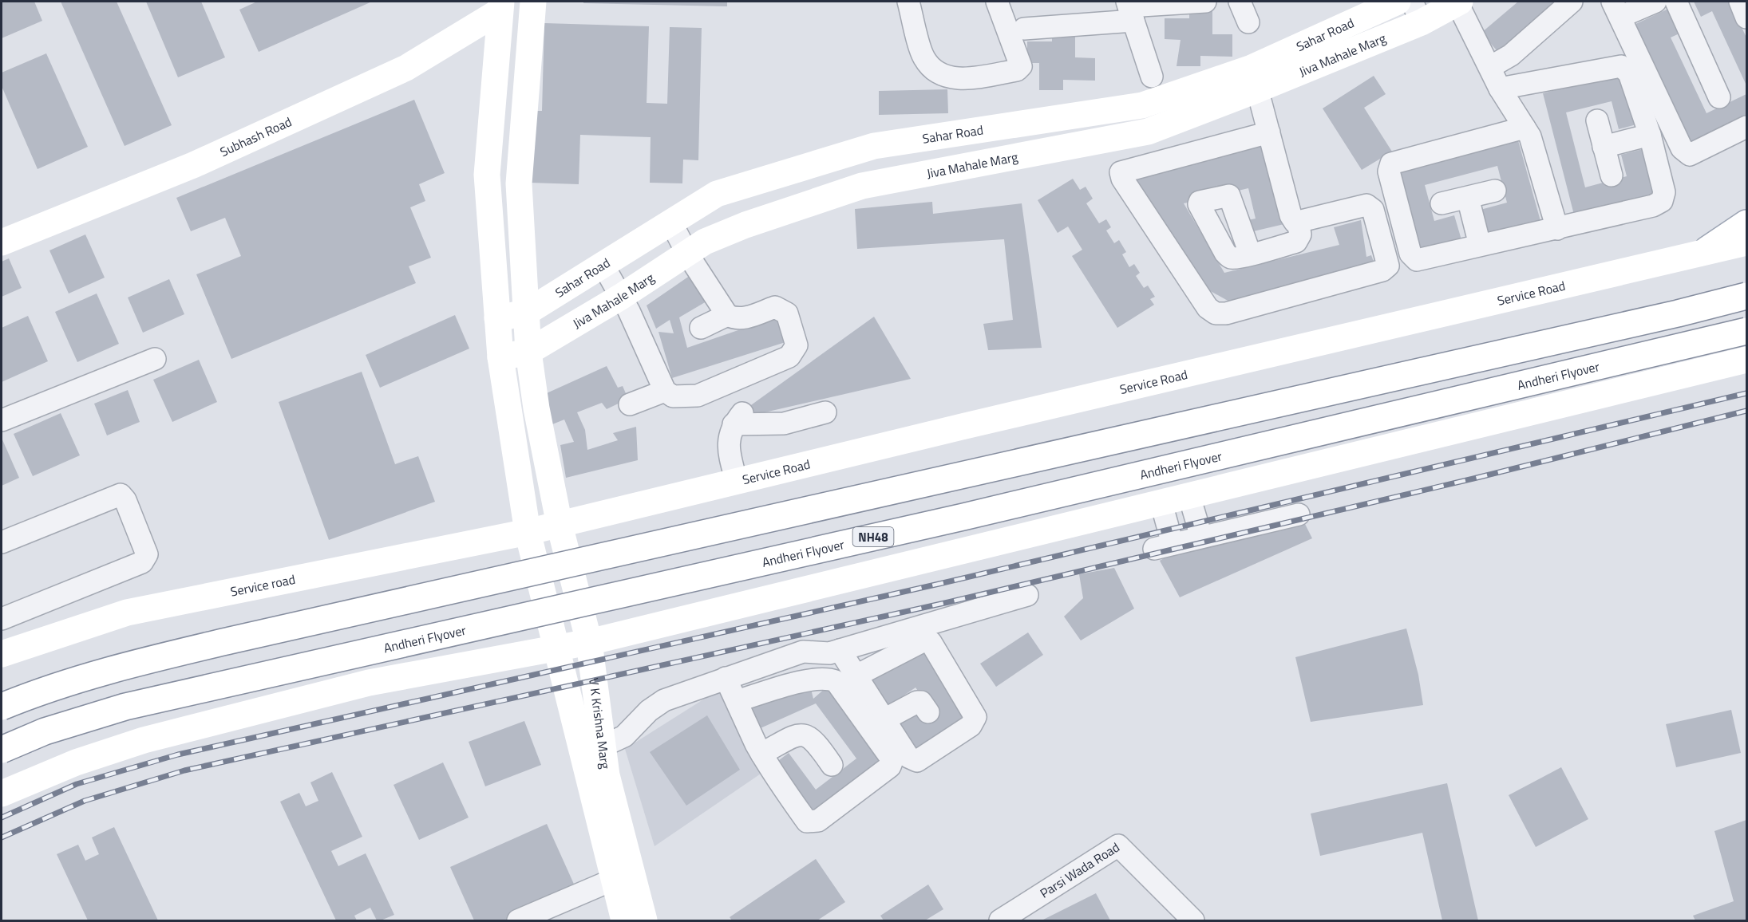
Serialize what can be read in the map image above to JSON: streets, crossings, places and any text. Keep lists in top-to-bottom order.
{
  "streets": {
    "main road": [
      "Sahar Road",
      "Jiva Mahale Marg",
      "Subhash Road",
      "Service Road",
      "Andheri Flyover",
      "NH48",
      "Service road",
      "V K Krishna Marg"
    ],
    "street": ["Parsi Wada Road"]
  },
  "crossings": [
    ["Sahar Road", "Jiva Mahale Marg"],
    ["Service Road", "Service road"],
    ["Service Road", "V K Krishna Marg"]
  ]
}
